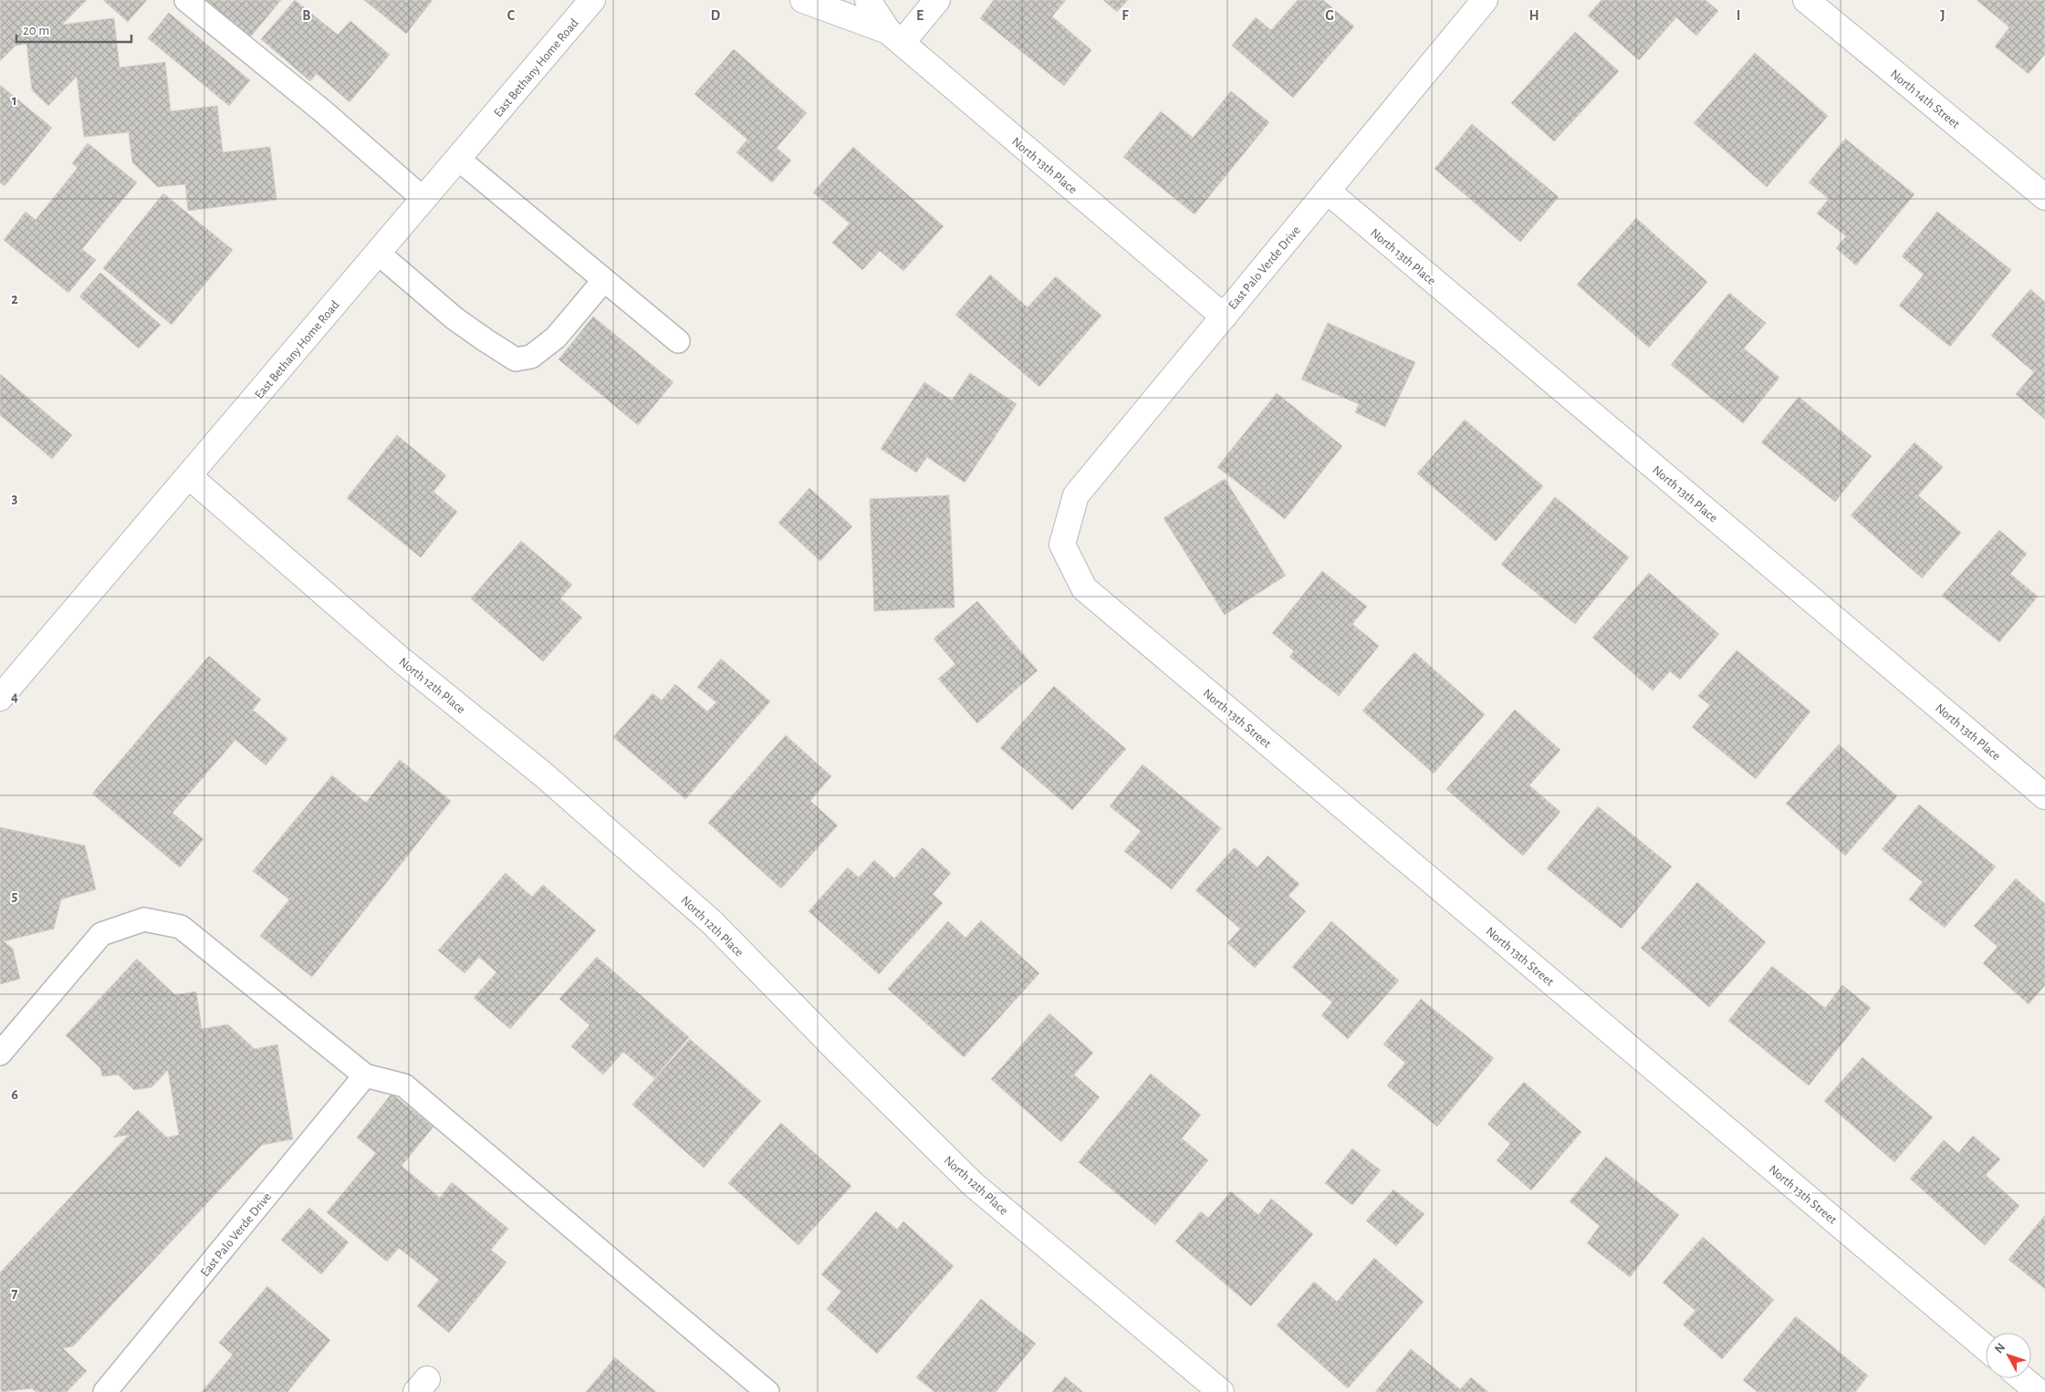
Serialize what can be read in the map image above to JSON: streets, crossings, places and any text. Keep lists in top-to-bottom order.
{
  "streets": {
    "street": [
      "East Bethany Home Road",
      "North 14th Street",
      "North 13th Place",
      "East Palo Verde Drive",
      "North 12th Place",
      "North 13th Street"
    ]
  },
  "crossings": [
    ["East Bethany Home Road", "North 12th Place"],
    ["North 13th Place", "East Palo Verde Drive"],
    ["East Palo Verde Drive", "North 13th Street"]
  ],
  "scale_bar": "20 m",
  "north": "top left",
  "grid": {
    "columns": [
      "B",
      "C",
      "D",
      "E",
      "F",
      "G",
      "H",
      "I",
      "J"
    ],
    "rows": [
      "1",
      "2",
      "3",
      "4",
      "5",
      "6",
      "7"
    ]
  }
}
